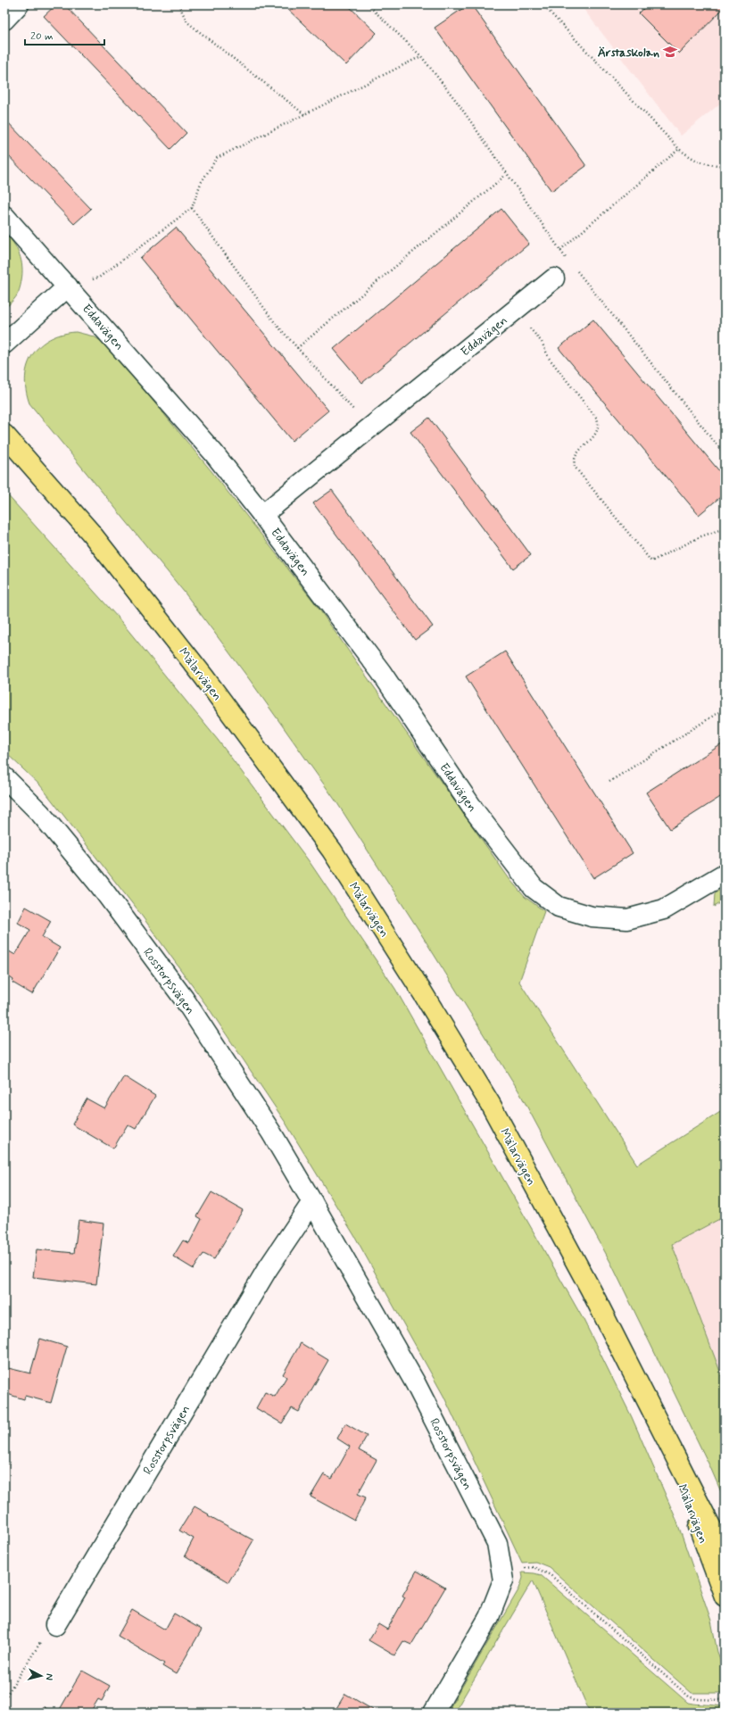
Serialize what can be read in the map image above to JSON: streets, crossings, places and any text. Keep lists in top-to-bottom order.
{
  "streets": {
    "main road": ["Mälarvägen"],
    "street": ["Eddavägen", "Rosstorpsvägen"]
  },
  "places": {
    "school or university": ["Ärstaskolan"]
  },
  "scale_bar": "20 m",
  "north": "right"
}
